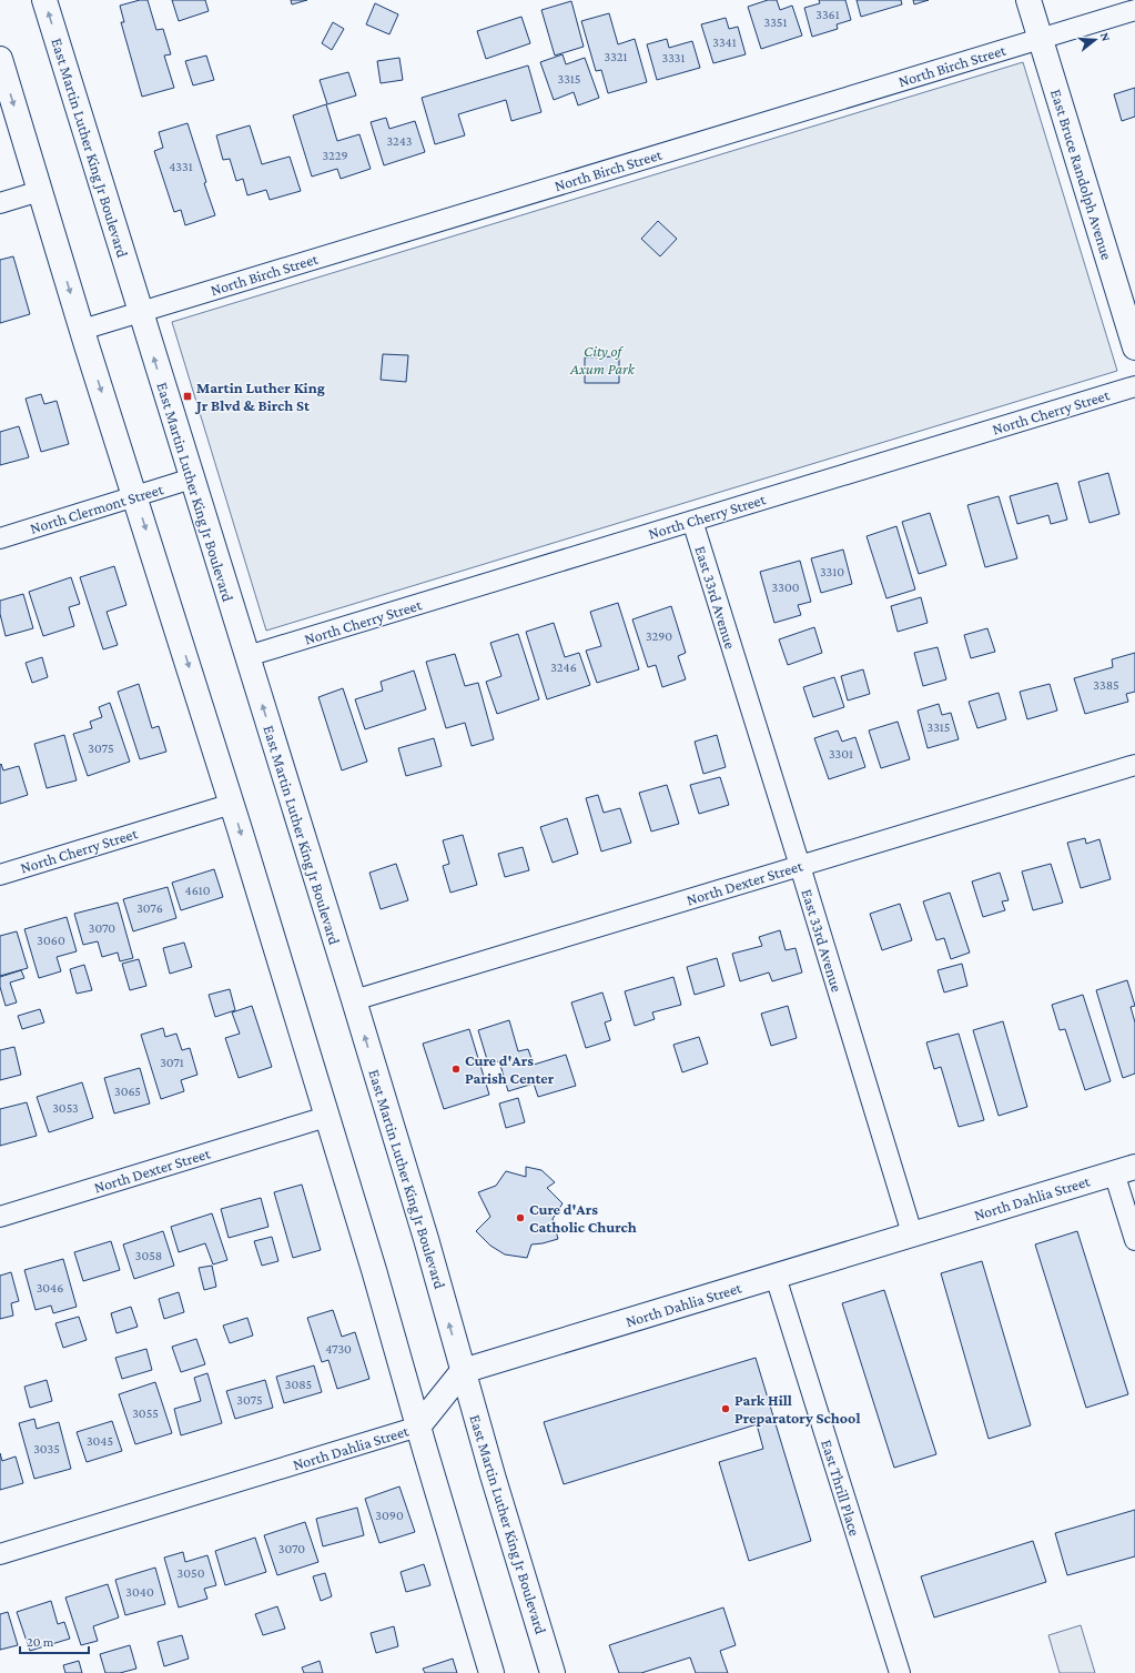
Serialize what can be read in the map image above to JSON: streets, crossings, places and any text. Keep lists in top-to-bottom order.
{
  "streets": {
    "main road": ["East Martin Luther King Jr Boulevard", "East Bruce Randolph Avenue", "North Dahlia Street"],
    "street": [
      "North Birch Street",
      "North Cherry Street",
      "North Clermont Street",
      "East 33rd Avenue",
      "North Dexter Street",
      "East Thrill Place"
    ]
  },
  "crossings": [
    ["North Birch Street", "East Martin Luther King Jr Boulevard"],
    ["North Birch Street", "East Bruce Randolph Avenue"],
    ["East Martin Luther King Jr Boulevard", "North Cherry Street"],
    ["East Martin Luther King Jr Boulevard", "North Clermont Street"],
    ["East Martin Luther King Jr Boulevard", "North Dexter Street"],
    ["East Martin Luther King Jr Boulevard", "North Dahlia Street"],
    ["North Cherry Street", "East 33rd Avenue"],
    ["East 33rd Avenue", "North Dexter Street"],
    ["East 33rd Avenue", "North Dahlia Street"],
    ["North Dahlia Street", "East Thrill Place"]
  ],
  "parks": ["City of Axum Park"],
  "places": {
    "transit": ["Martin Luther King Jr Blvd & Birch St"],
    "other": ["Cure d'Ars Parish Center", "Cure d'Ars Catholic Church", "Park Hill Preparatory School"]
  },
  "house_numbers": [
    "3361",
    "3351",
    "3341",
    "3321",
    "3331",
    "3315",
    "3243",
    "3229",
    "4331",
    "3310",
    "3300",
    "3290",
    "3246",
    "3385",
    "3315",
    "3075",
    "3301",
    "4610",
    "3076",
    "3070",
    "3060",
    "3071",
    "3065",
    "3053",
    "3058",
    "3046",
    "4730",
    "3085",
    "3075",
    "3055",
    "3045",
    "3035",
    "3090",
    "3070",
    "3050",
    "3040"
  ],
  "scale_bar": "20 m",
  "north": "right"
}
